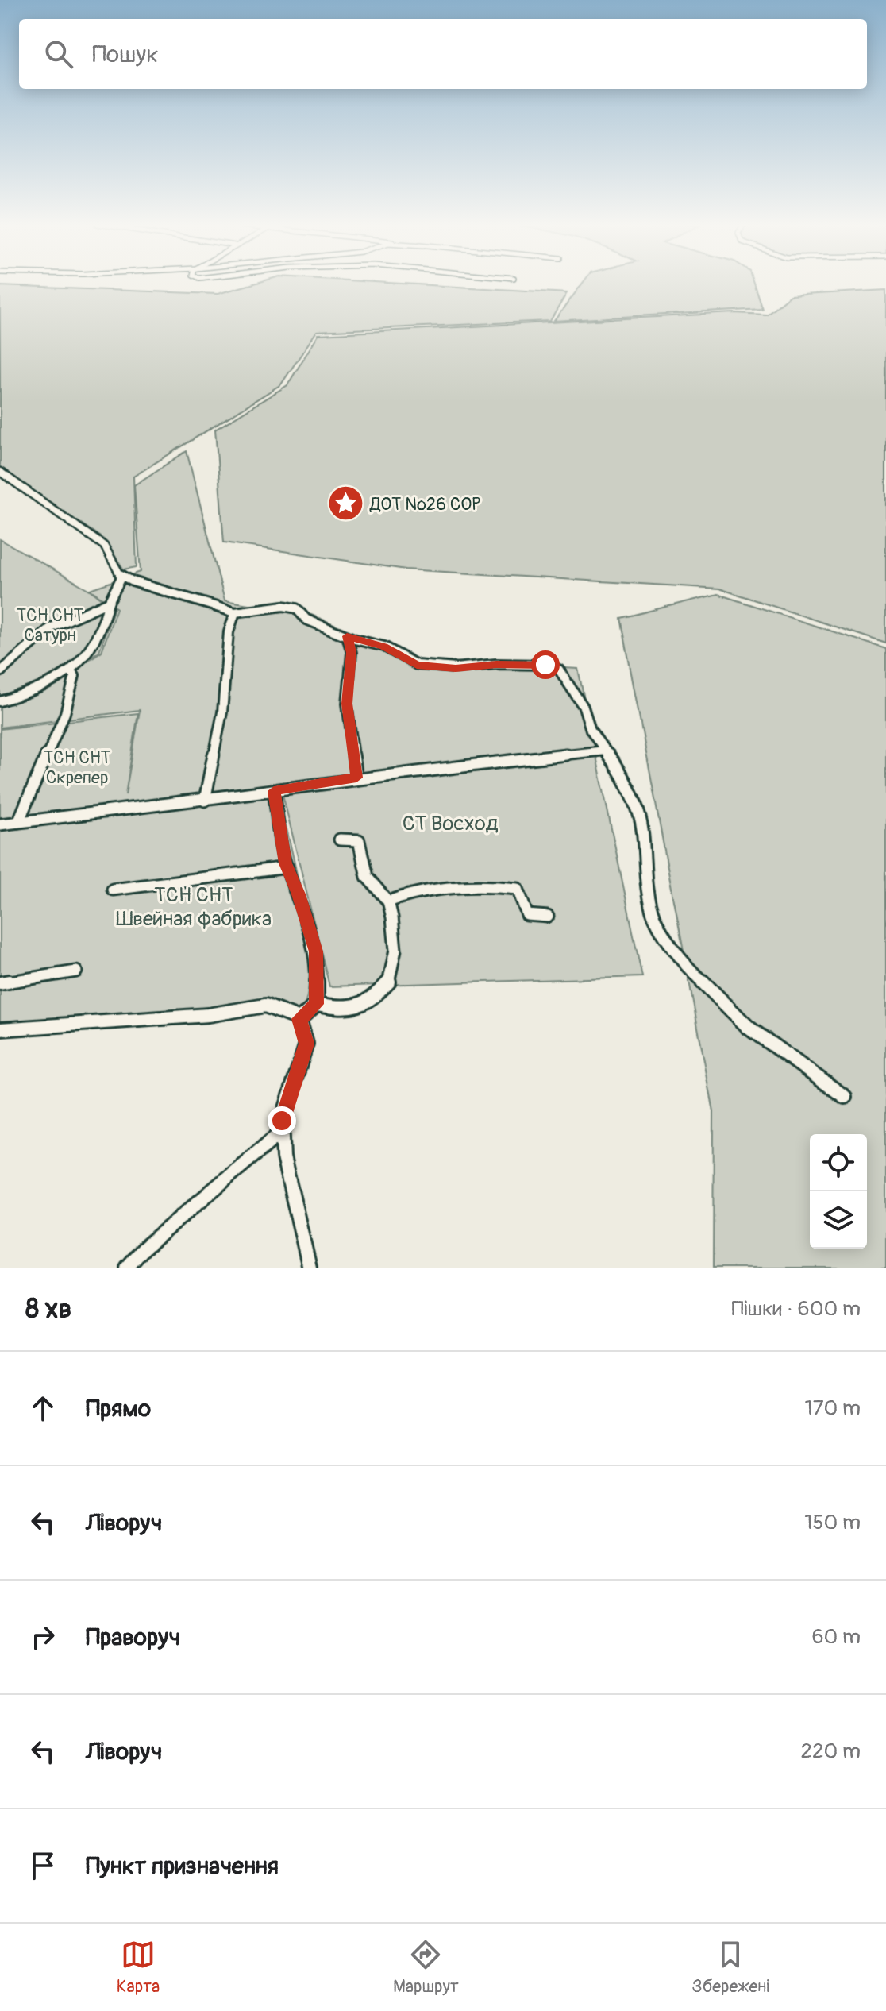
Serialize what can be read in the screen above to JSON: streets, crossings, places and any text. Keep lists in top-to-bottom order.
{
  "parks": [
    "ТСН СНТ Сатурн",
    "ТСН СНТ Скрепер",
    "СТ Восход",
    "ТСН СНТ Швейная фабрика"
  ],
  "places": {
    "place": ["ДОТ №26 СОР"]
  },
  "page": {
    "search": "Пошук",
    "heading": ["8 хв", "Пішки · 600 m"],
    "list": [
      ["Прямо", "170 m"],
      ["Ліворуч", "150 m"],
      ["Праворуч", "60 m"],
      ["Ліворуч", "220 m"],
      "Пункт призначення"
    ],
    "nav": ["Карта", "Маршрут", "Збережені"]
  }
}
